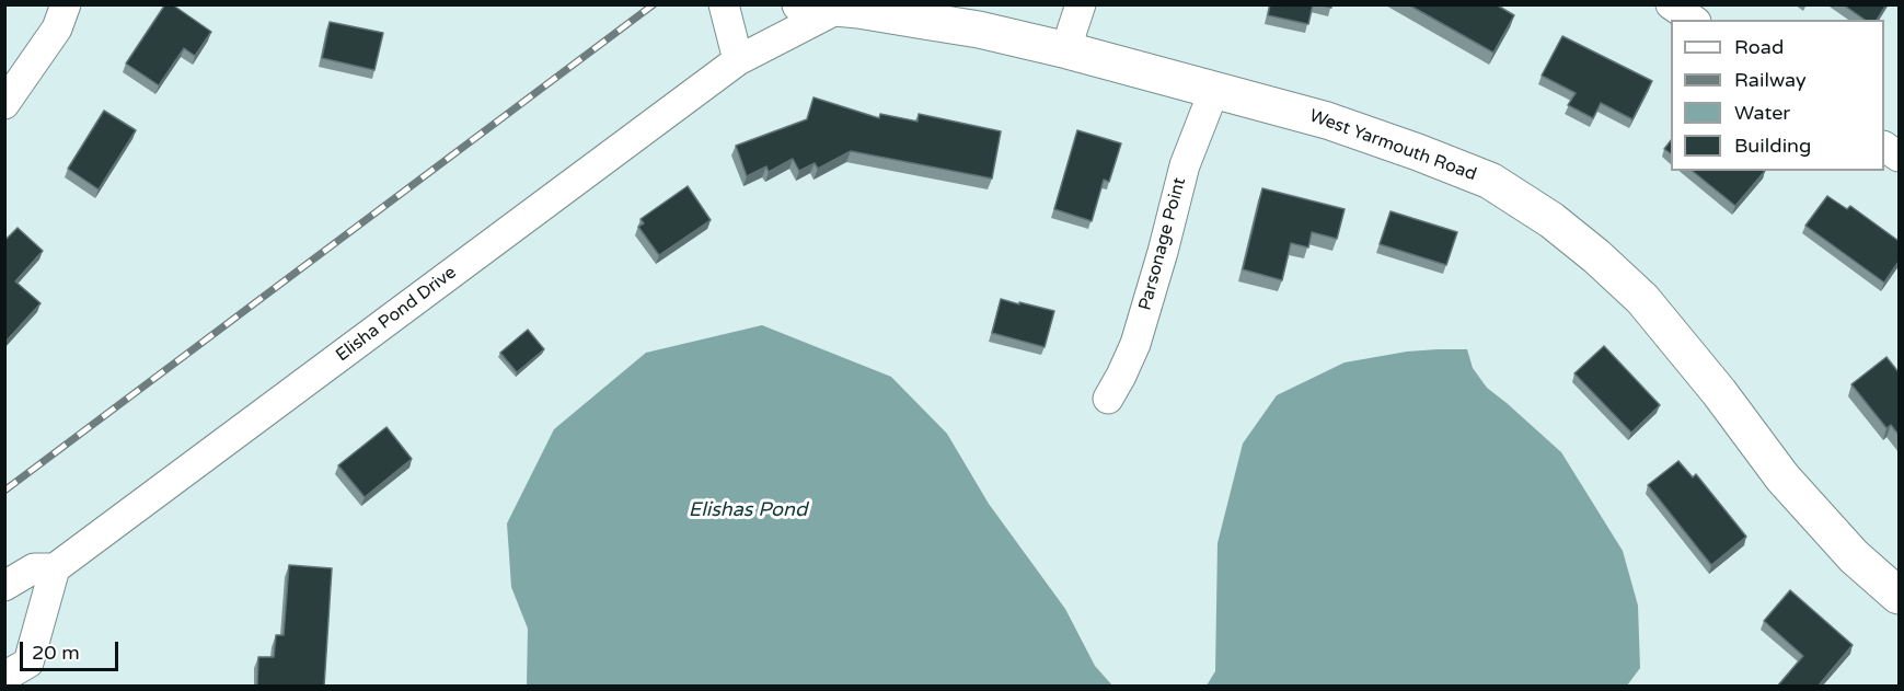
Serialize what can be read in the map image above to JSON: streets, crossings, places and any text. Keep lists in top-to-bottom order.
{
  "streets": {
    "main road": ["West Yarmouth Road"],
    "street": ["Parsonage Point", "Elisha Pond Drive"]
  },
  "crossings": [
    ["West Yarmouth Road", "Parsonage Point"],
    ["West Yarmouth Road", "Elisha Pond Drive"]
  ],
  "water": ["Elishas Pond"],
  "legend": [
    "Road",
    "Railway",
    "Water",
    "Building"
  ],
  "scale_bar": "20 m"
}
